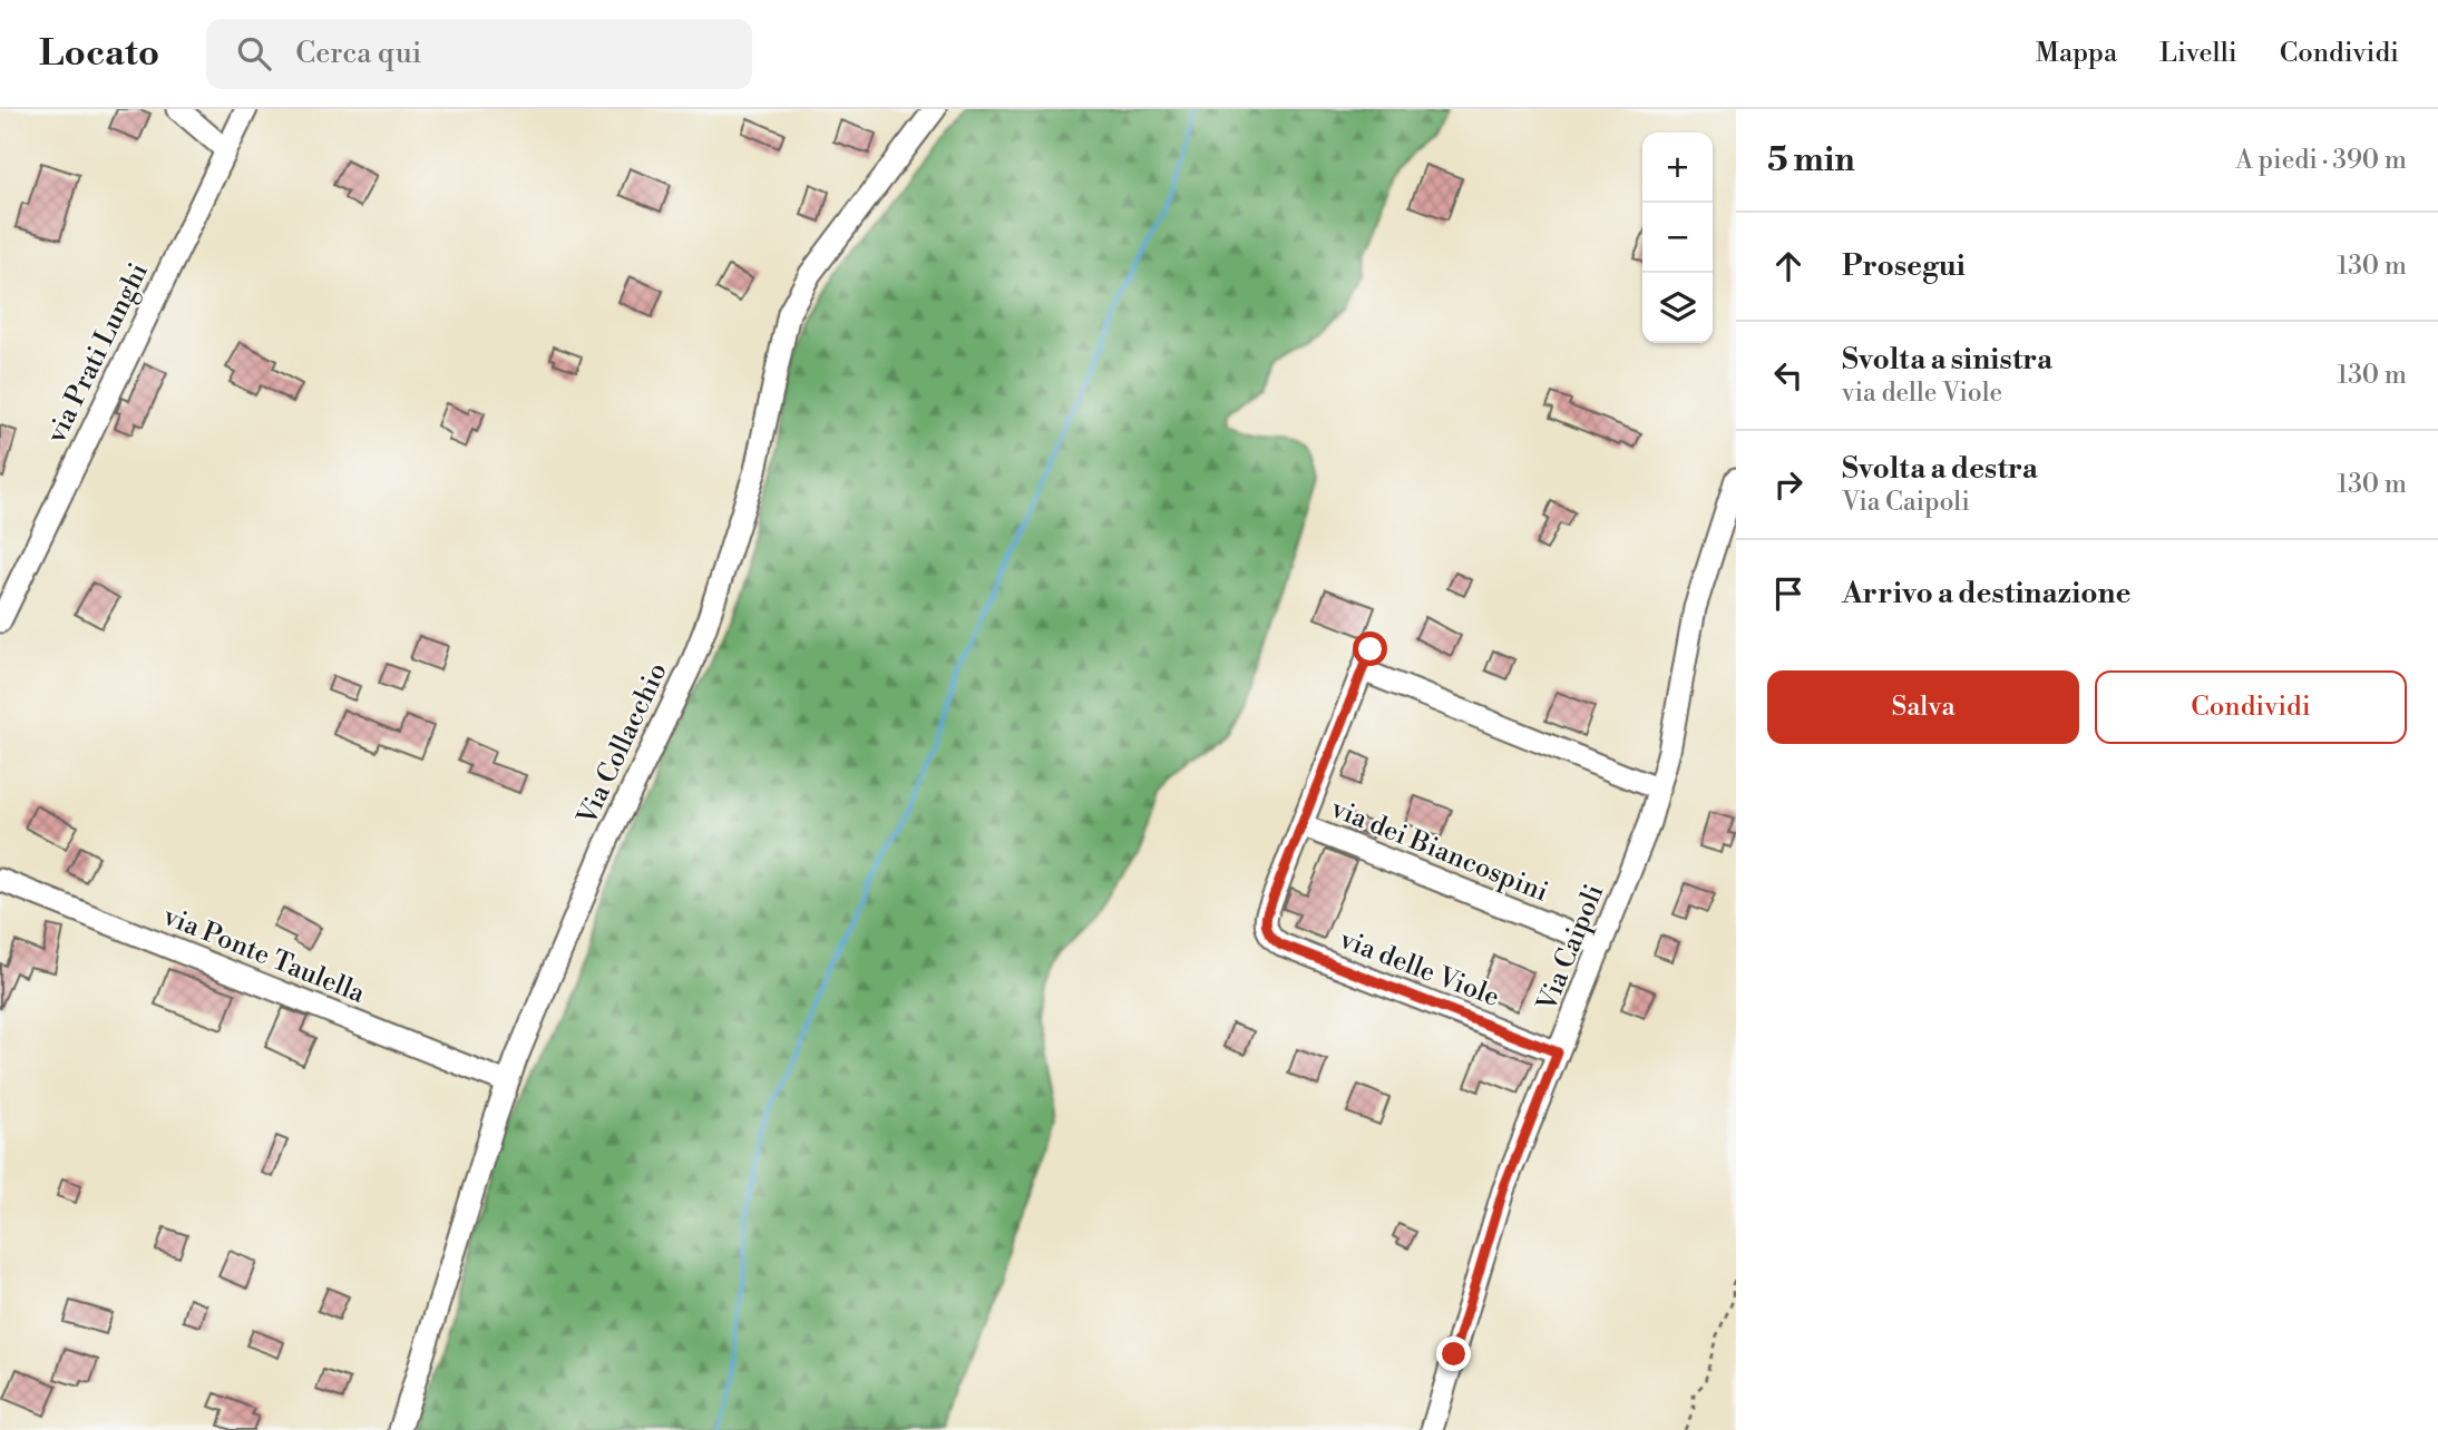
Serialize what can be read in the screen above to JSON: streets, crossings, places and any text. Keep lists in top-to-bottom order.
{
  "streets": {
    "street": [
      "via Prati Lunghi",
      "Via Collacchio",
      "via dei Biancospini",
      "Via Caipoli",
      "via Ponte Taulella",
      "via delle Viole"
    ]
  },
  "crossings": [
    ["Via Collacchio", "via Ponte Taulella"],
    ["via dei Biancospini", "Via Caipoli"],
    ["via dei Biancospini", "via delle Viole"],
    ["Via Caipoli", "via delle Viole"]
  ],
  "page": {
    "header": "Locato",
    "search": "Cerca qui",
    "nav": ["Mappa", "Livelli", "Condividi"],
    "heading": ["5 min", "A piedi · 390 m"],
    "map_buttons": ["+", "−"],
    "list": [
      ["Prosegui", "130 m"],
      ["Svolta a sinistra", "via delle Viole", "130 m"],
      ["Svolta a destra", "Via Caipoli", "130 m"],
      "Arrivo a destinazione"
    ],
    "buttons": ["Salva", "Condividi"]
  }
}
